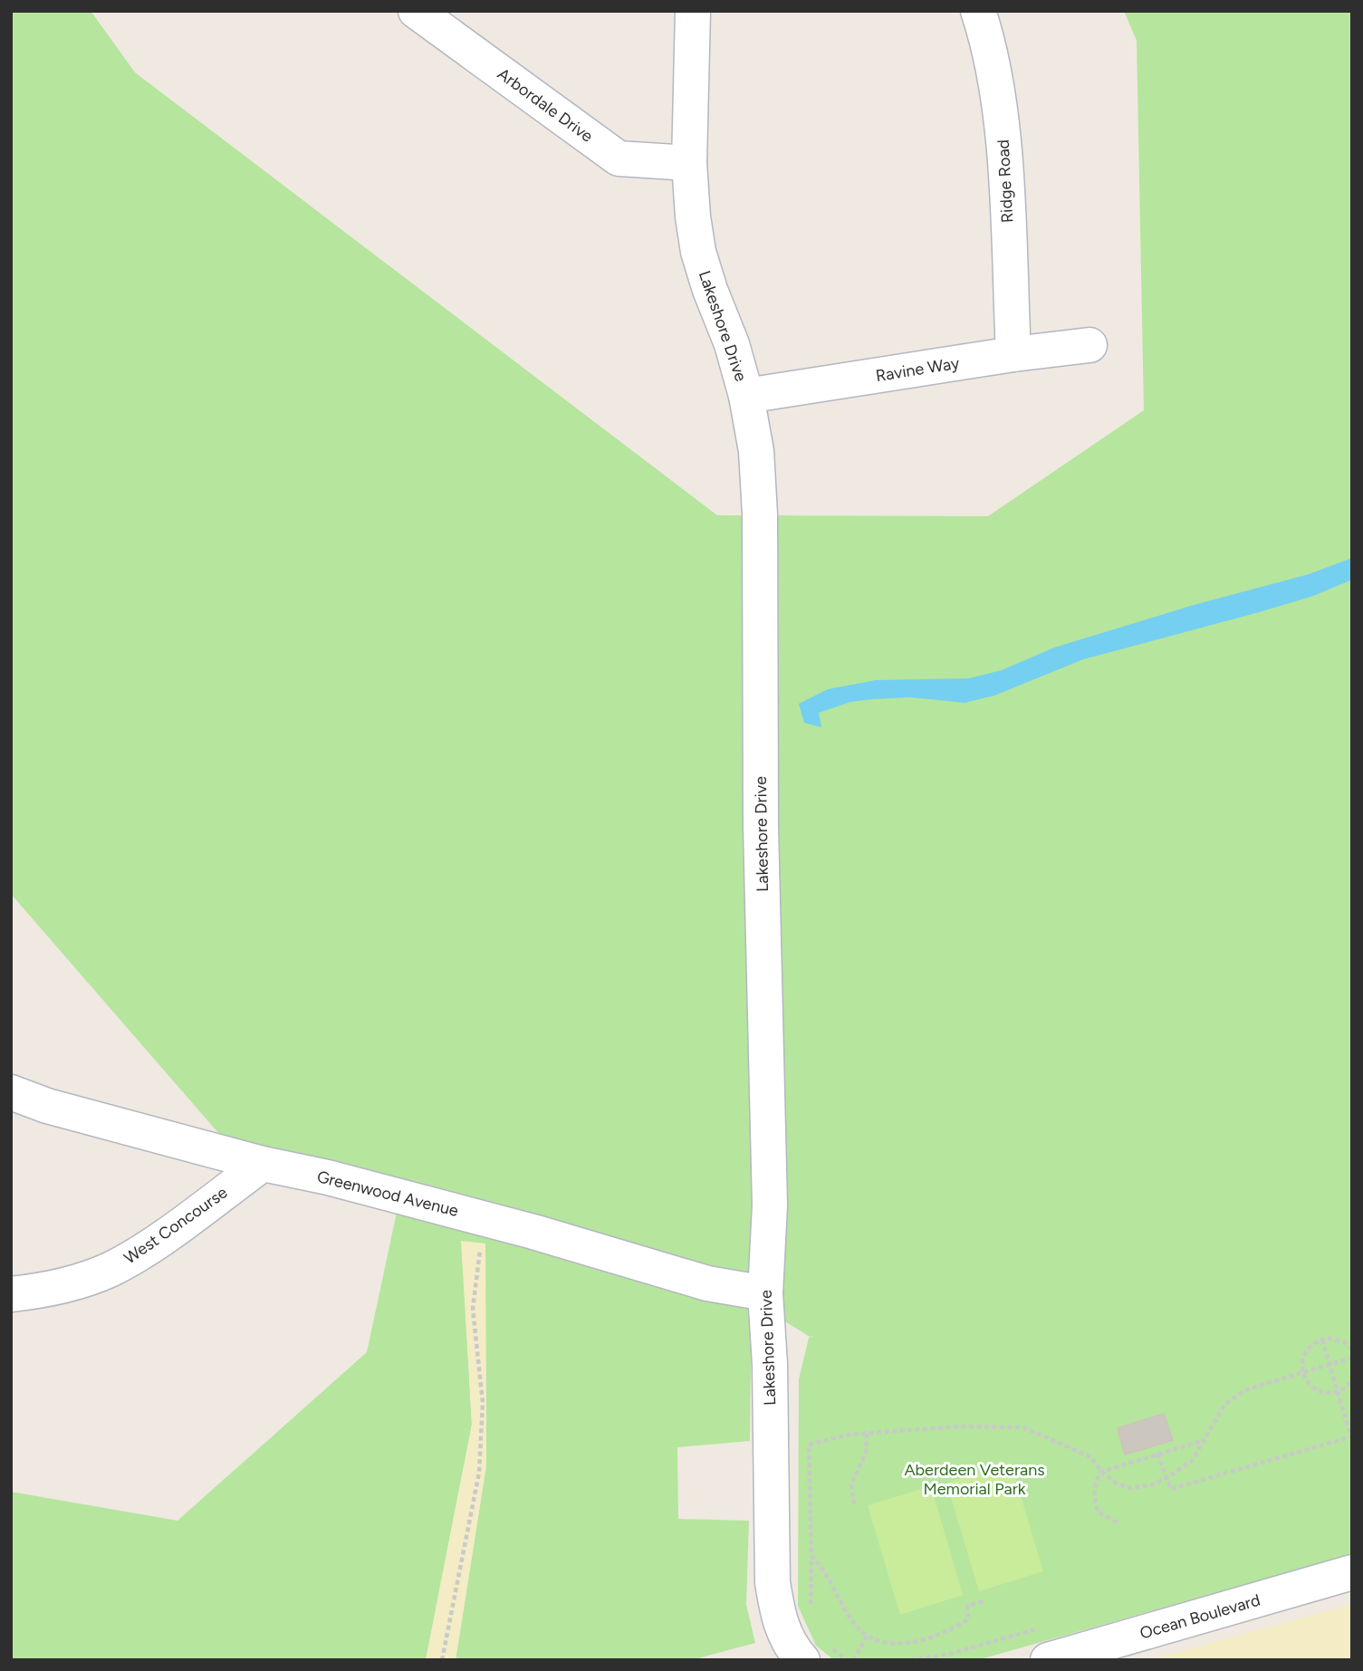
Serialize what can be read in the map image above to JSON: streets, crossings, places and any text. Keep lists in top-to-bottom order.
{
  "streets": {
    "street": [
      "Arbordale Drive",
      "Ridge Road",
      "Lakeshore Drive",
      "Ravine Way",
      "Greenwood Avenue",
      "West Concourse",
      "Ocean Boulevard"
    ]
  },
  "crossings": [
    ["Arbordale Drive", "Lakeshore Drive"],
    ["Ridge Road", "Ravine Way"],
    ["Lakeshore Drive", "Ravine Way"],
    ["Lakeshore Drive", "Greenwood Avenue"],
    ["Greenwood Avenue", "West Concourse"]
  ],
  "parks": ["Aberdeen Veterans Memorial Park"]
}
